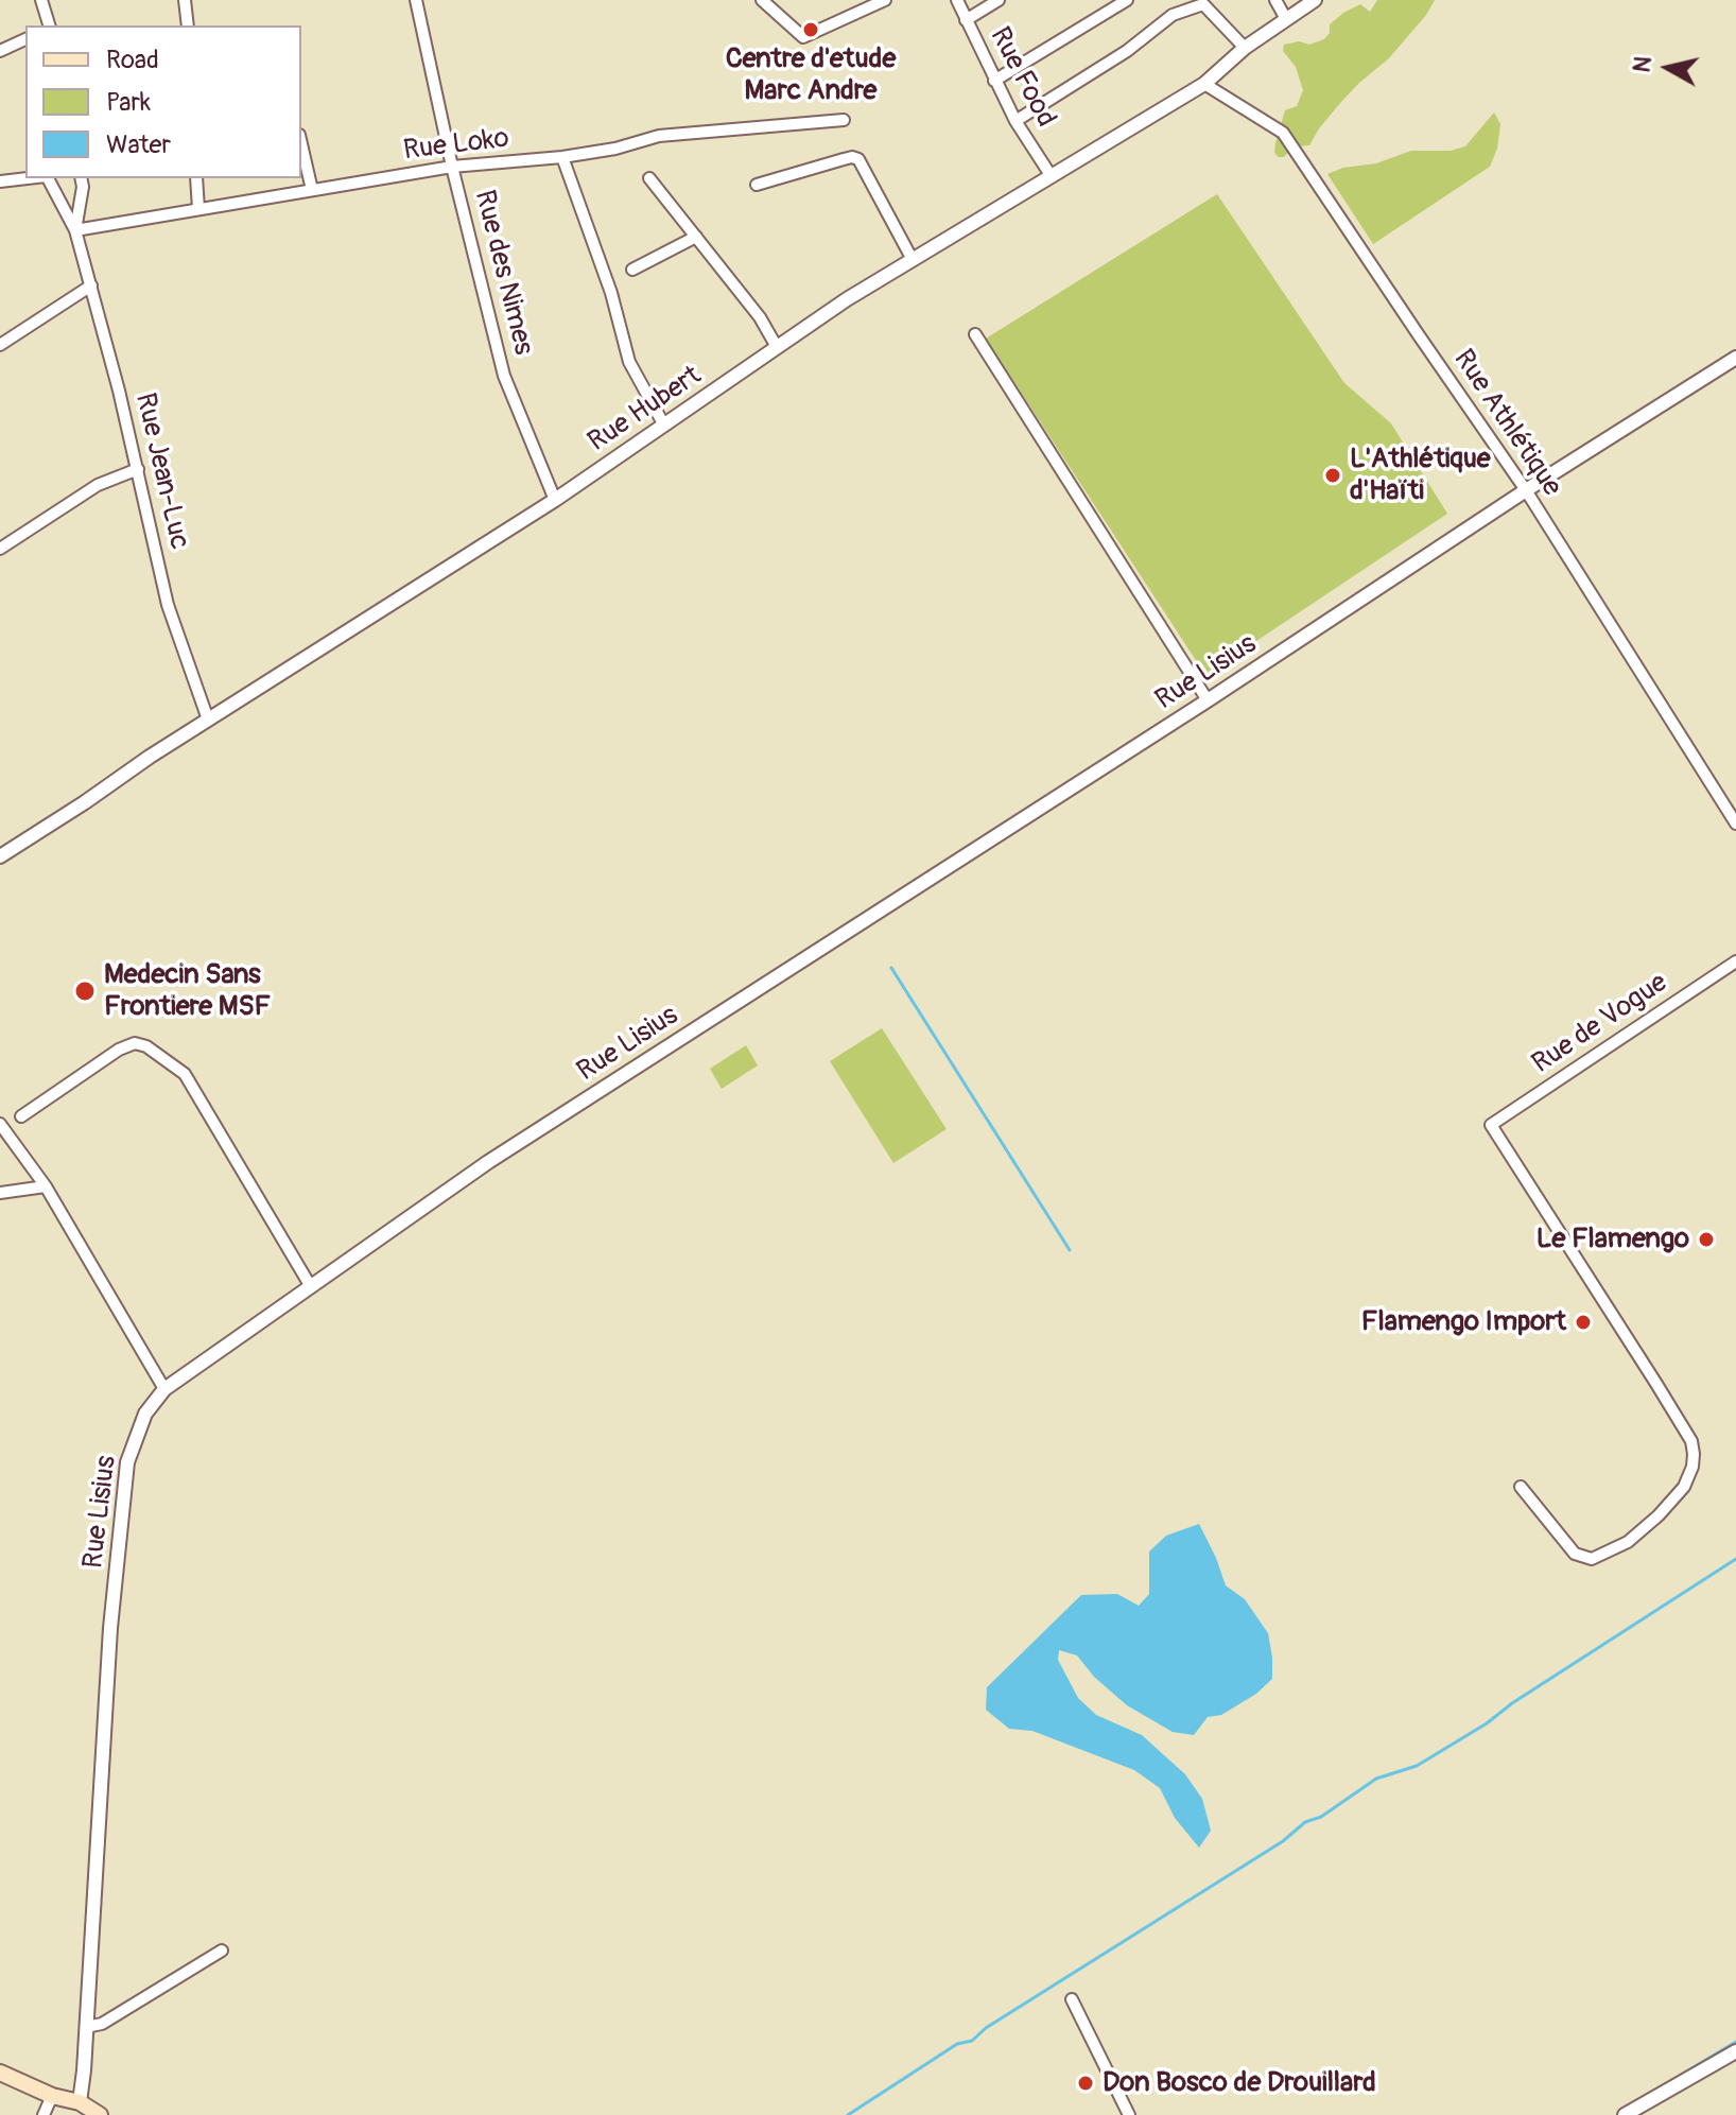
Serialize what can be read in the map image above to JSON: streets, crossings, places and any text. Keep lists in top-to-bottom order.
{
  "streets": {
    "street": [
      "Rue Food",
      "Rue Loko",
      "Rue des Nimes",
      "Rue Hubert",
      "Rue Athlétique",
      "Rue Jean-Luc",
      "Rue Lisius",
      "Rue de Vogue"
    ]
  },
  "crossings": [
    ["Rue Food", "Rue Hubert"],
    ["Rue Loko", "Rue des Nimes"],
    ["Rue Loko", "Rue Jean-Luc"],
    ["Rue des Nimes", "Rue Hubert"],
    ["Rue Hubert", "Rue Athlétique"],
    ["Rue Hubert", "Rue Jean-Luc"],
    ["Rue Athlétique", "Rue Lisius"]
  ],
  "places": [
    "Centre d'etude Marc Andre",
    "L'Athlétique d'Haïti",
    "Medecin Sans Frontiere MSF",
    "Le Flamengo",
    "Flamengo Import",
    "Don Bosco de Drouillard"
  ],
  "legend": ["Road", "Park", "Water"],
  "north": "left"
}
